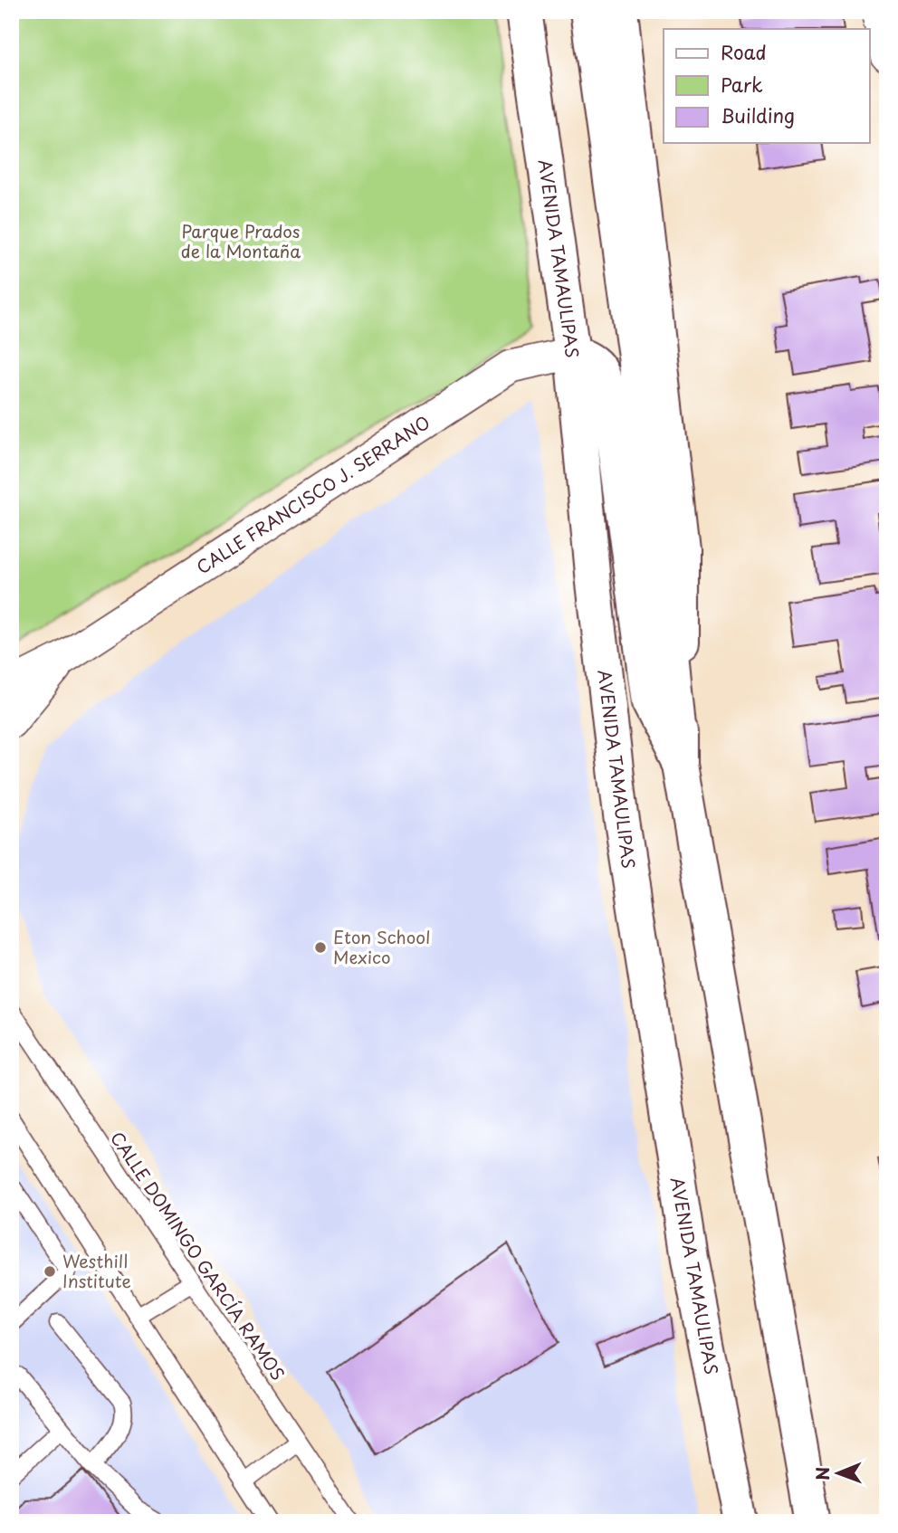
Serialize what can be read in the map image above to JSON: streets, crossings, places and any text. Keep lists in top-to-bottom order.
{
  "streets": {
    "main road": ["AVENIDA TAMAULIPAS"],
    "street": ["CALLE FRANCISCO J. SERRANO"],
    "lane": ["CALLE DOMINGO GARCÍA RAMOS"]
  },
  "crossings": [
    ["AVENIDA TAMAULIPAS", "CALLE FRANCISCO J. SERRANO"]
  ],
  "parks": ["Parque Prados de la Montaña"],
  "places": ["Eton School Mexico", "Westhill Institute"],
  "legend": ["Road", "Park", "Building"],
  "north": "left"
}
